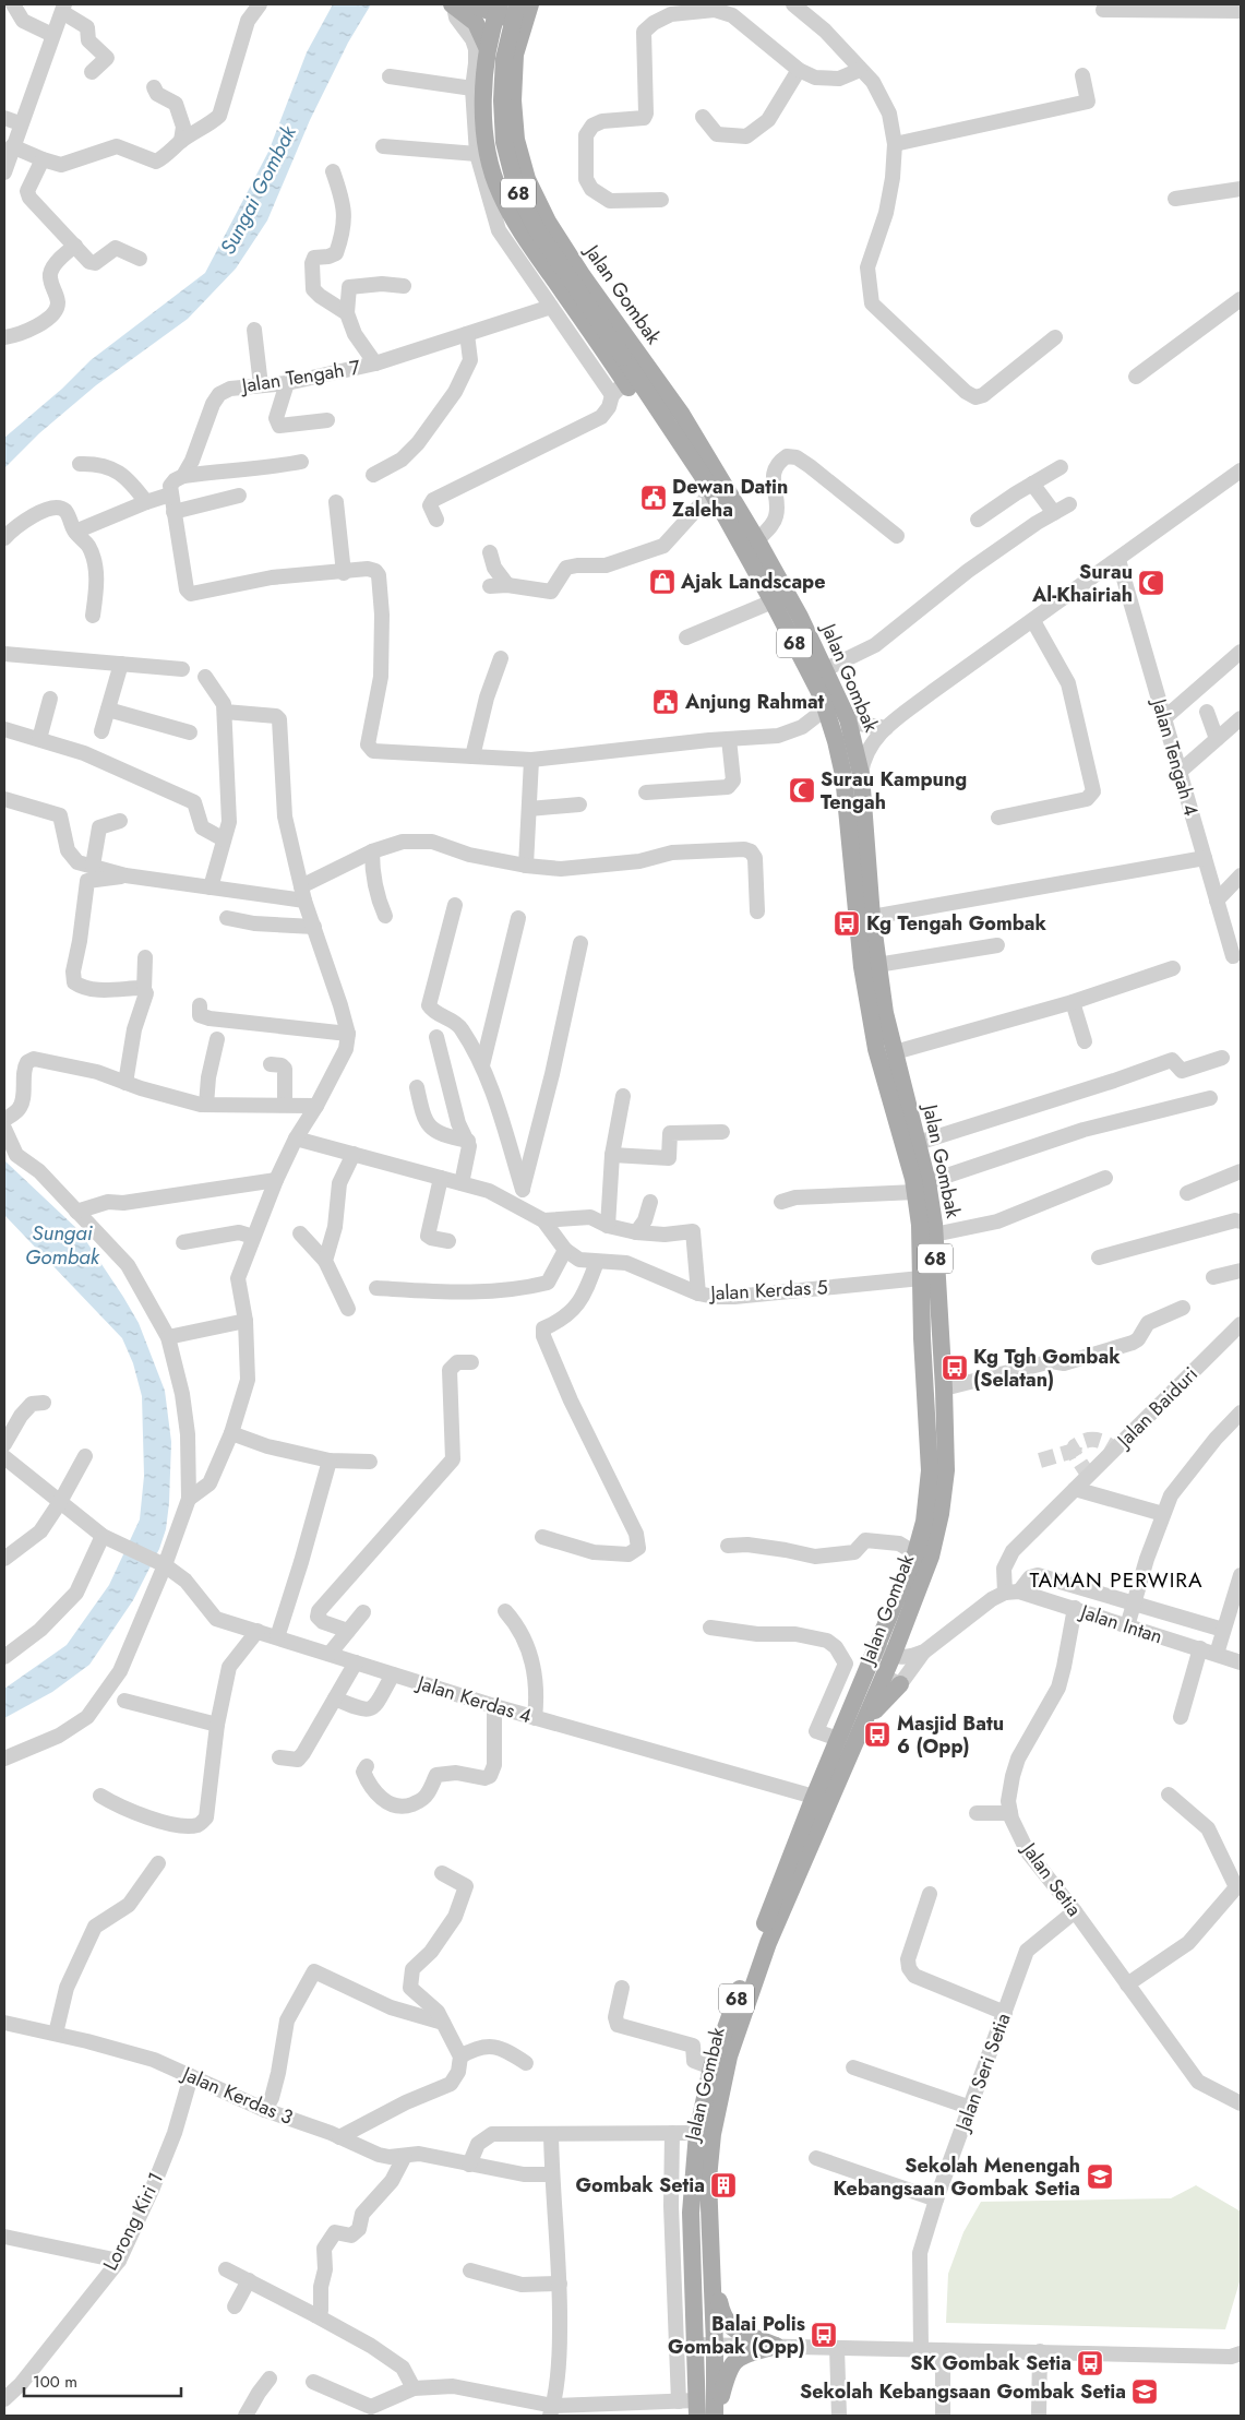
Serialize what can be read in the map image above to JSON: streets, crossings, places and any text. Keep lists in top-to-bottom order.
{
  "streets": {
    "main road": ["68", "Jalan Gombak"],
    "street": [
      "Jalan Tengah 7",
      "Jalan Tengah 4",
      "Jalan Kerdas 5",
      "Jalan Baiduri",
      "Jalan Intan",
      "Jalan Kerdas 4",
      "Jalan Setia",
      "Jalan Seri Setia",
      "Jalan Kerdas 3",
      "Lorong Kiri 1"
    ]
  },
  "crossings": [
    ["Jalan Gombak", "Jalan Kerdas 5"],
    ["Jalan Gombak", "Jalan Kerdas 4"],
    ["Jalan Baiduri", "Jalan Intan"],
    ["Jalan Intan", "Jalan Setia"],
    ["Jalan Setia", "Jalan Seri Setia"],
    ["Jalan Kerdas 3", "Lorong Kiri 1"]
  ],
  "districts": ["TAMAN PERWIRA"],
  "water": ["Sungai Gombak"],
  "places": {
    "public building": ["Dewan Datin Zaleha", "Anjung Rahmat"],
    "shop": ["Ajak Landscape"],
    "mosque": ["Surau Al-Khairiah", "Surau Kampung Tengah"],
    "bus stop": [
      "Kg Tengah Gombak",
      "Kg Tgh Gombak (Selatan)",
      "Masjid Batu 6 (Opp)",
      "Balai Polis Gombak (Opp)",
      "SK Gombak Setia"
    ],
    "school or university": ["Sekolah Menengah Kebangsaan Gombak Setia", "Sekolah Kebangsaan Gombak Setia"],
    "building": ["Gombak Setia"]
  },
  "scale_bar": "100 m"
}
